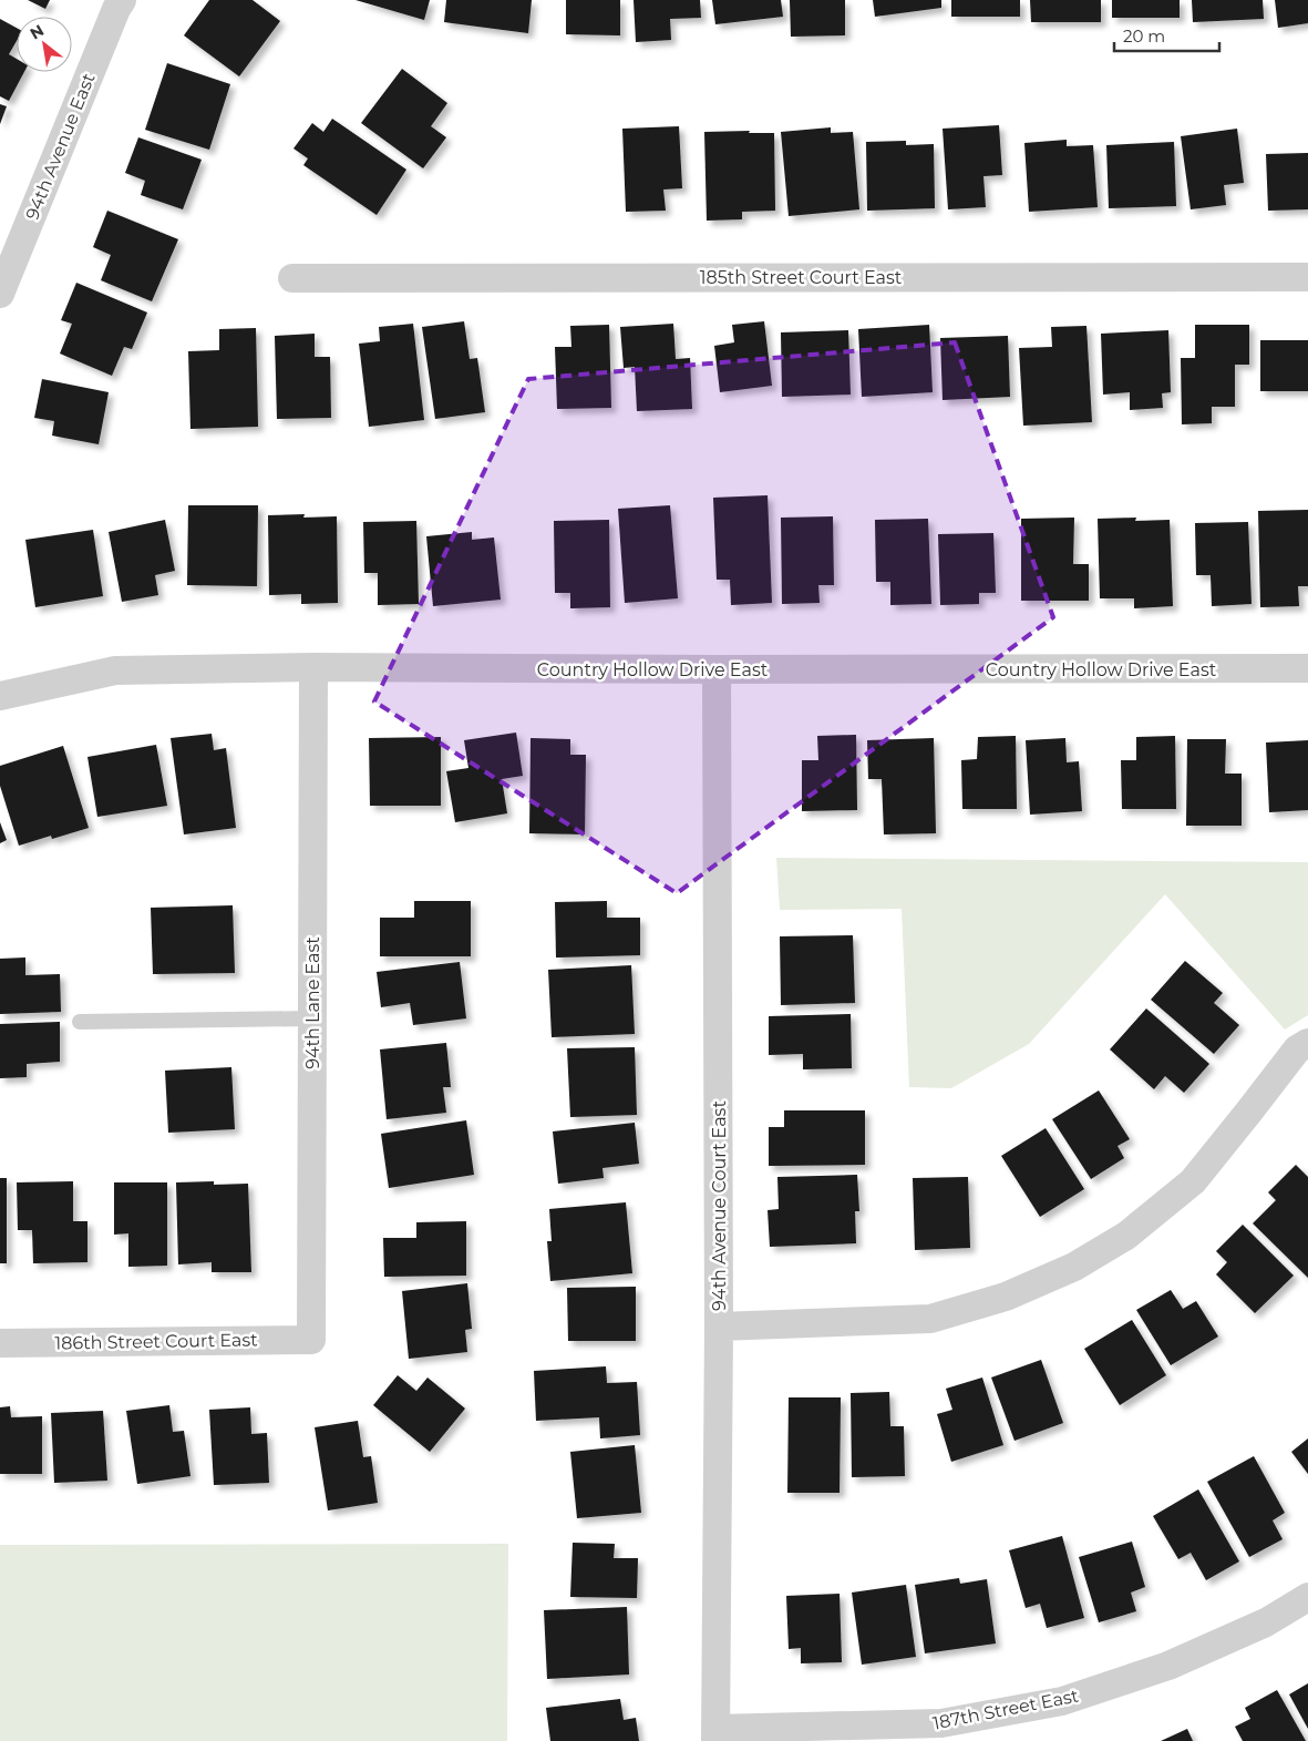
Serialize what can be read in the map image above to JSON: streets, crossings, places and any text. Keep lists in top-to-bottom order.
{
  "streets": {
    "street": [
      "94th Avenue East",
      "185th Street Court East",
      "Country Hollow Drive East",
      "94th Lane East",
      "94th Avenue Court East",
      "186th Street Court East",
      "187th Street East"
    ]
  },
  "crossings": [
    ["Country Hollow Drive East", "94th Lane East"],
    ["Country Hollow Drive East", "94th Avenue Court East"],
    ["94th Lane East", "186th Street Court East"],
    ["94th Avenue Court East", "187th Street East"]
  ],
  "scale_bar": "20 m",
  "north": "top left"
}
